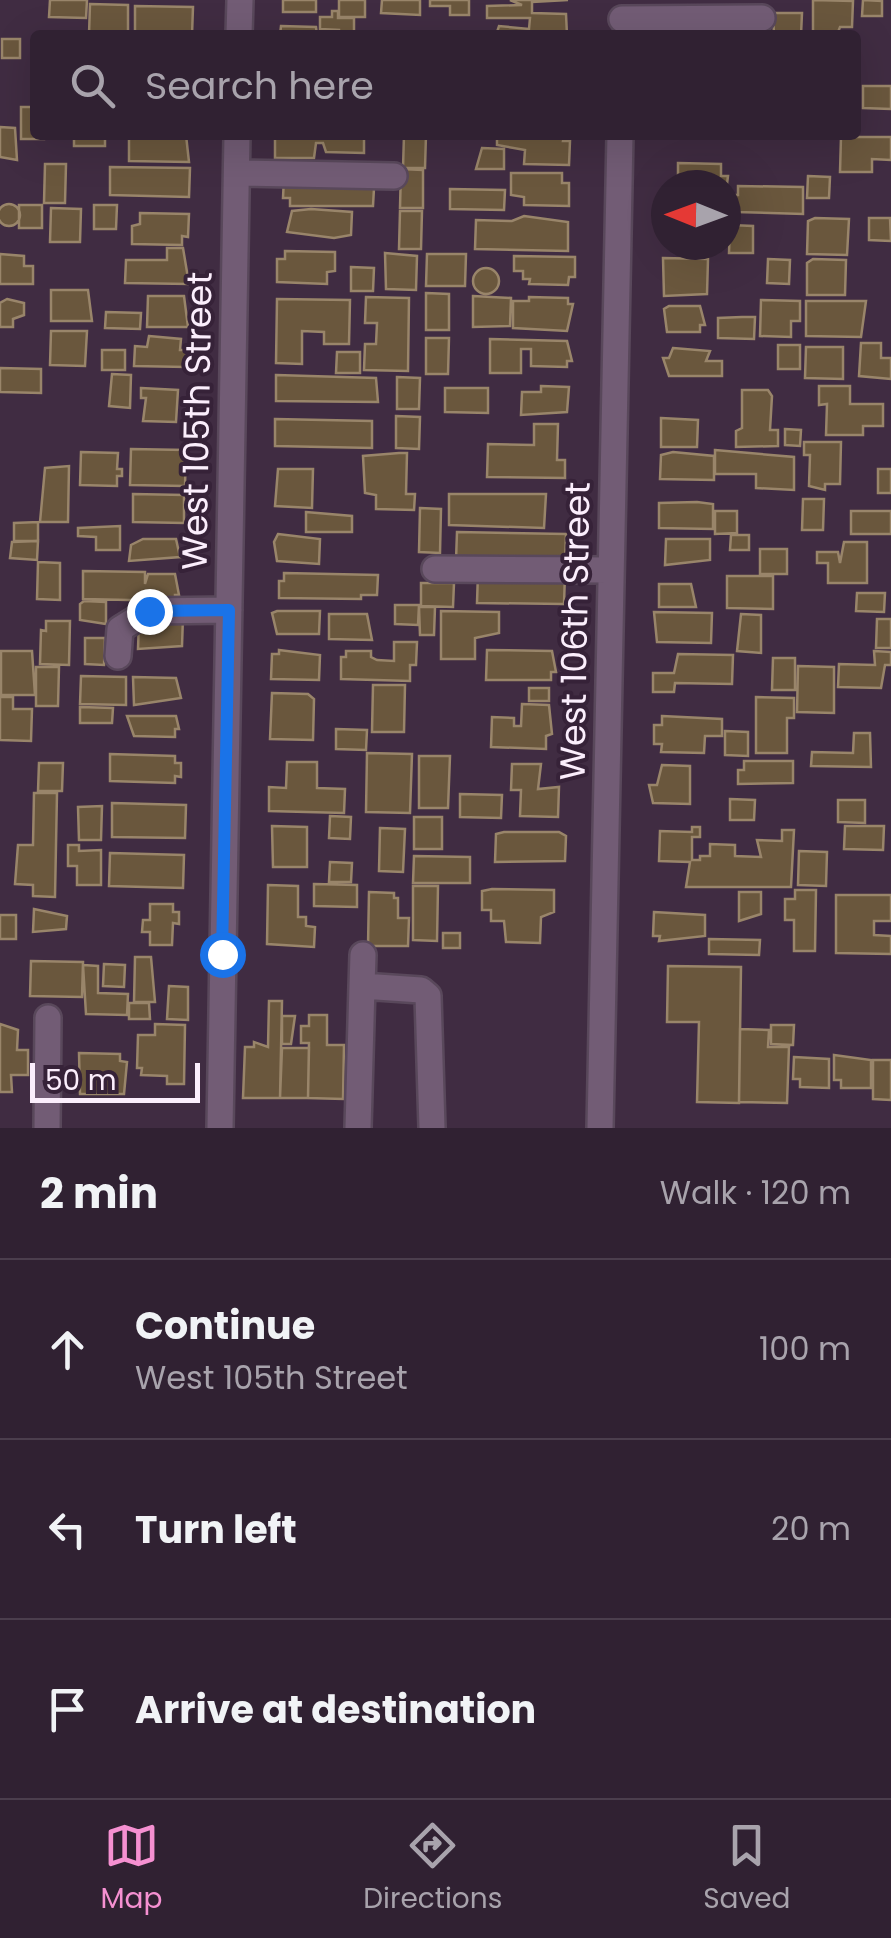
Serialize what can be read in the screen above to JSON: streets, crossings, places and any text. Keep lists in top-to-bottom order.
{
  "streets": {
    "street": ["West 105th Street", "West 106th Street"]
  },
  "scale_bar": "50 m",
  "north": "left",
  "page": {
    "search": "Search here",
    "scale": "50 m",
    "heading": ["2 min", "Walk · 120 m"],
    "list": [
      ["Continue", "West 105th Street", "100 m"],
      ["Turn left", "20 m"],
      "Arrive at destination"
    ],
    "nav": ["Map", "Directions", "Saved"]
  }
}
